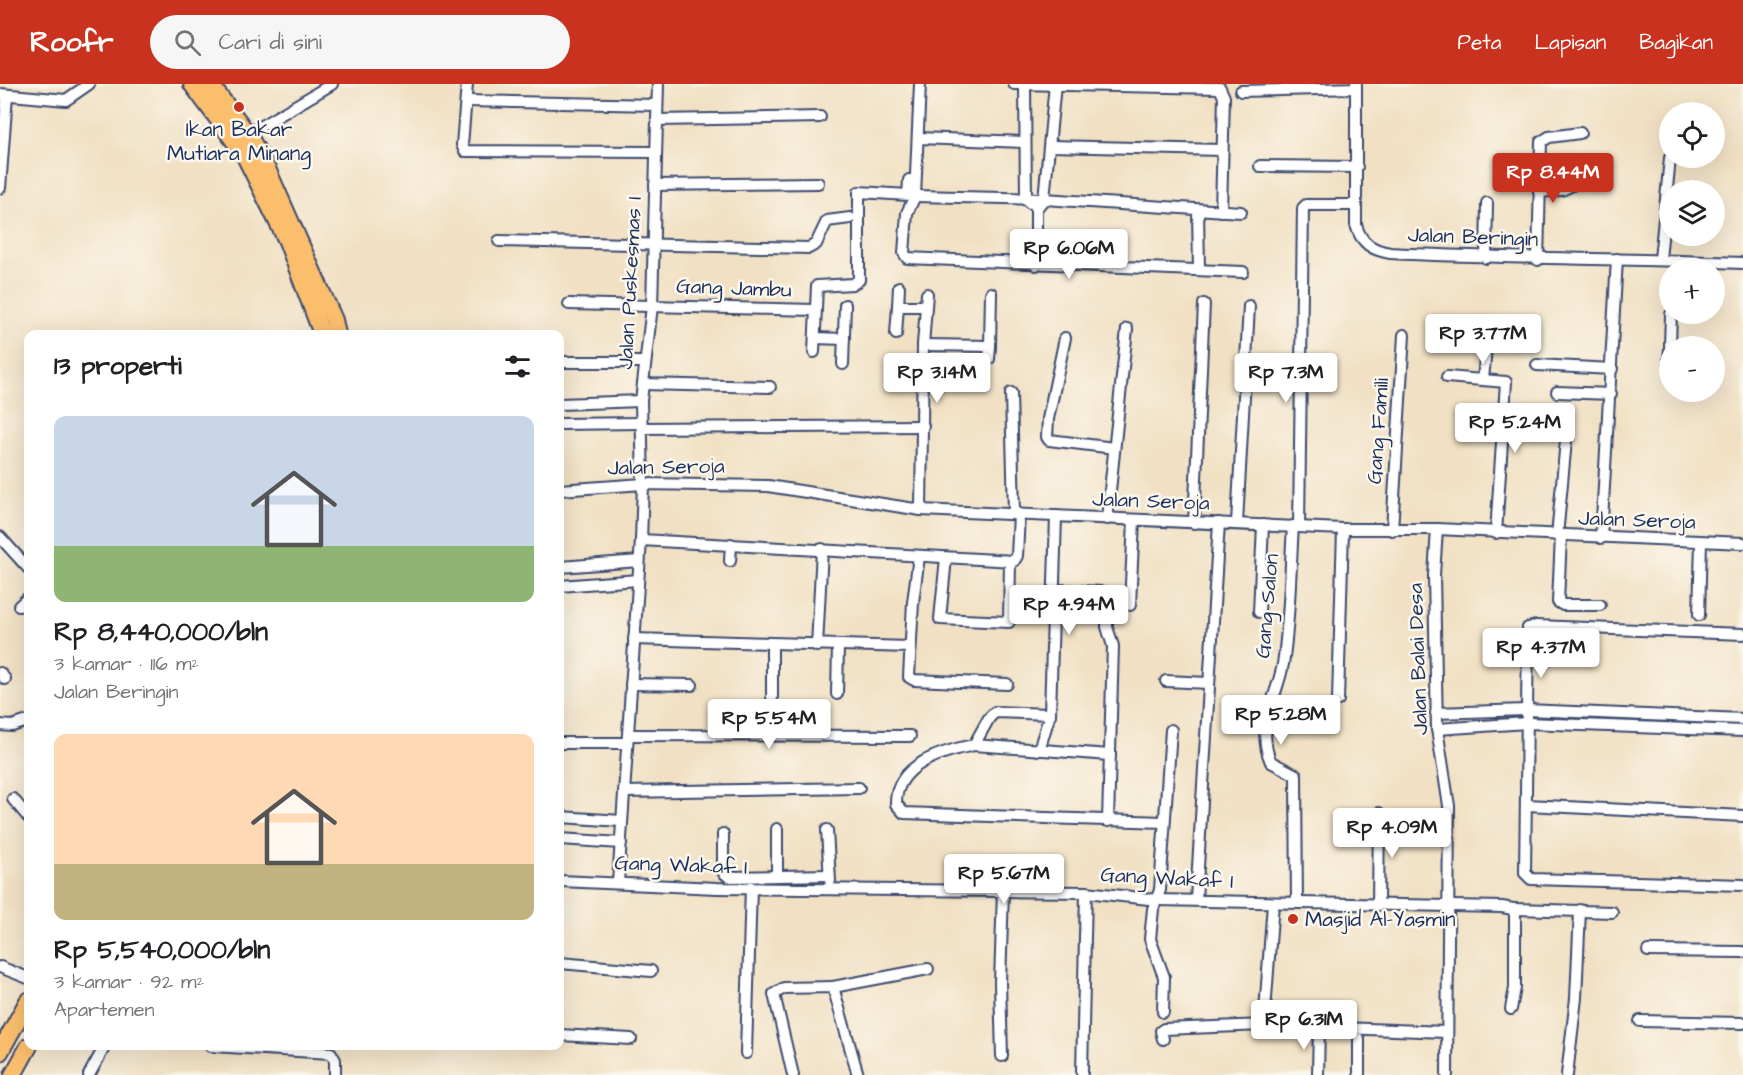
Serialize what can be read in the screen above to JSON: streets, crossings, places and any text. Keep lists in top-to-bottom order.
{
  "streets": {
    "street": [
      "Jalan Beringin",
      "Jalan Puskesmas I",
      "Gang Jambu",
      "Gang Famili",
      "Jalan Seroja",
      "Gang Salon",
      "Jalan Balai Desa",
      "Gang Wakaf I"
    ]
  },
  "crossings": [
    ["Jalan Beringin", "Gang Salon"],
    ["Jalan Puskesmas I", "Gang Jambu"],
    ["Jalan Puskesmas I", "Jalan Seroja"],
    ["Jalan Puskesmas I", "Gang Wakaf I"],
    ["Gang Famili", "Jalan Seroja"],
    ["Jalan Seroja", "Gang Salon"],
    ["Jalan Seroja", "Jalan Balai Desa"],
    ["Gang Salon", "Gang Wakaf I"],
    ["Jalan Balai Desa", "Gang Wakaf I"]
  ],
  "places": ["Ikan Bakar Mutiara Minang", "Masjid Al-Yasmin"],
  "page": {
    "header": "Roofr",
    "search": "Cari di sini",
    "nav": ["Peta", "Lapisan", "Bagikan"],
    "map_buttons": ["+", "−"],
    "price": [
      "Rp 8.44M",
      "Rp 6.06M",
      "Rp 3.77M",
      "Rp 3.14M",
      "Rp 7.3M",
      "Rp 5.24M",
      "Rp 4.94M",
      "Rp 4.37M",
      "Rp 5.28M",
      "Rp 5.54M",
      "Rp 4.09M",
      "Rp 5.67M",
      "Rp 6.31M"
    ],
    "heading": "13 properti",
    "list": [
      {
        "name": "Rp 8,440,000/bln",
        "note": "3 kamar · 116 m² · Jalan Beringin"
      },
      {
        "name": "Rp 5,540,000/bln",
        "note": "3 kamar · 92 m² · Apartemen"
      }
    ]
  }
}
